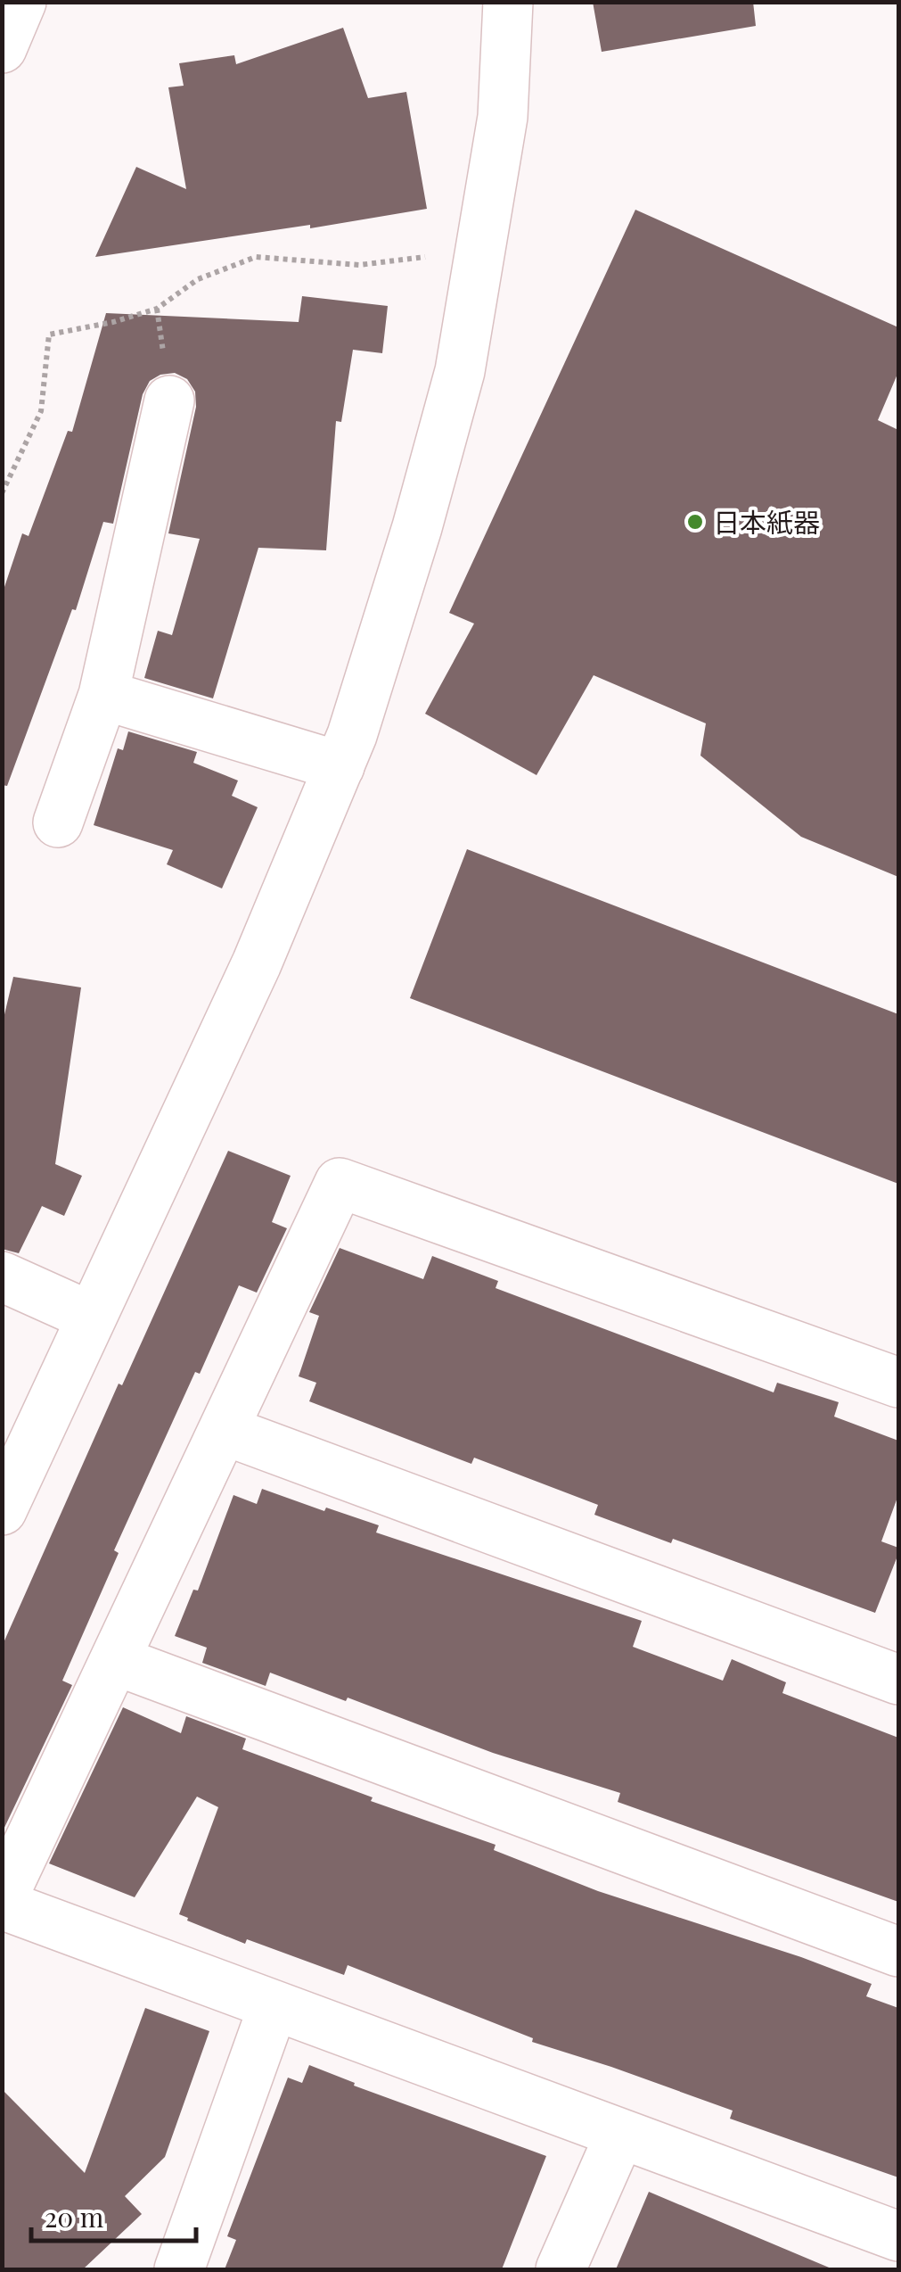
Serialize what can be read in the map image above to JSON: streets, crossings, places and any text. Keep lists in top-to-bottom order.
{
  "places": ["日本紙器"],
  "scale_bar": "20 m"
}
